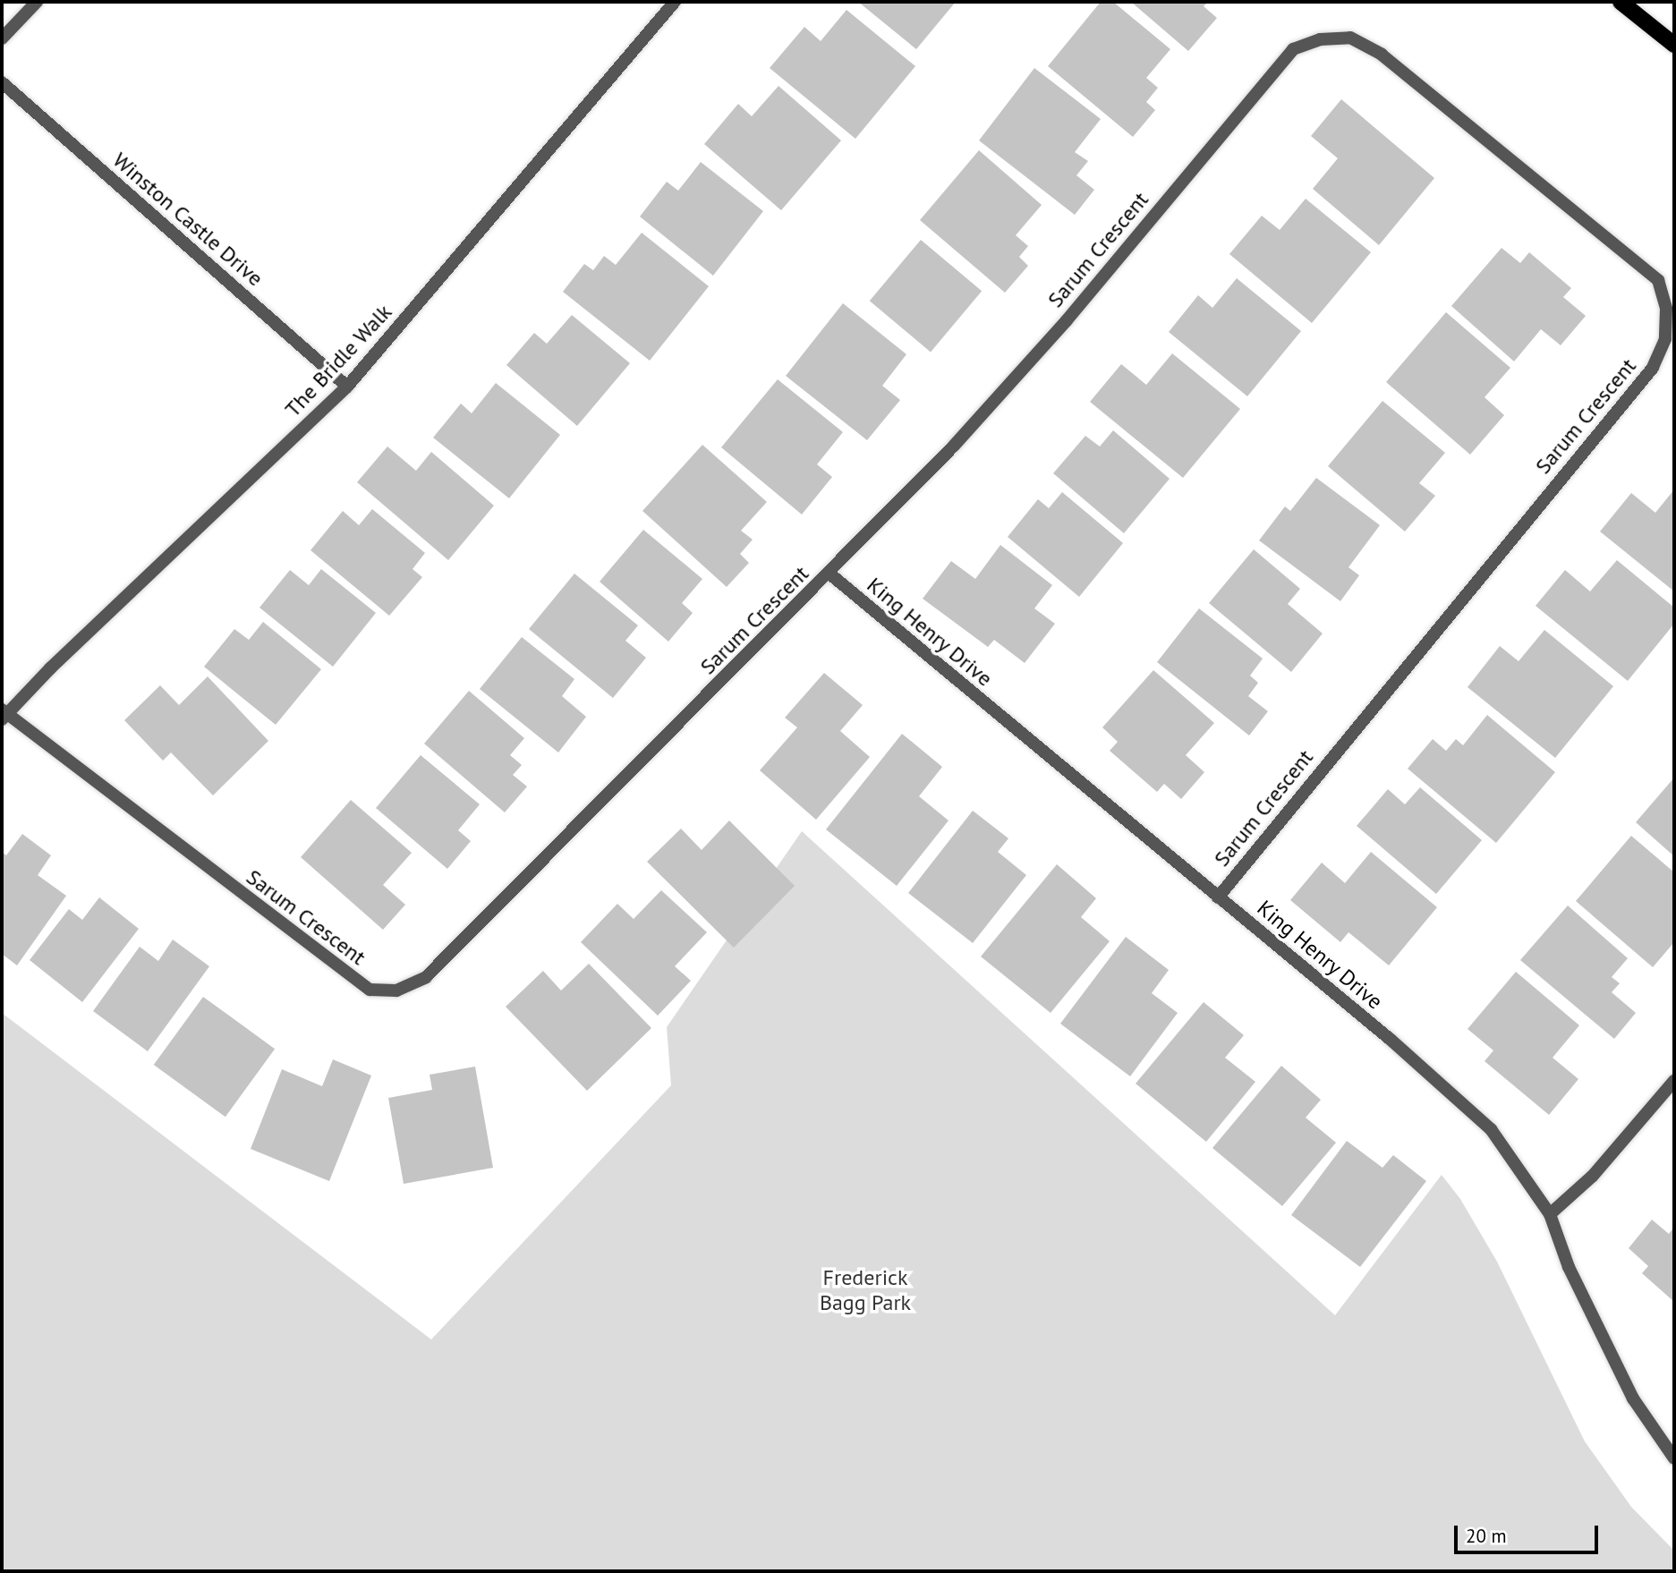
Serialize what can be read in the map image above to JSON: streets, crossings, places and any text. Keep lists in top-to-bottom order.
{
  "streets": {
    "street": [
      "Winston Castle Drive",
      "Sarum Crescent",
      "The Bridle Walk",
      "King Henry Drive"
    ]
  },
  "crossings": [
    ["Winston Castle Drive", "The Bridle Walk"],
    ["Sarum Crescent", "The Bridle Walk"],
    ["Sarum Crescent", "King Henry Drive"]
  ],
  "parks": ["Frederick Bagg Park"],
  "scale_bar": "20 m"
}
